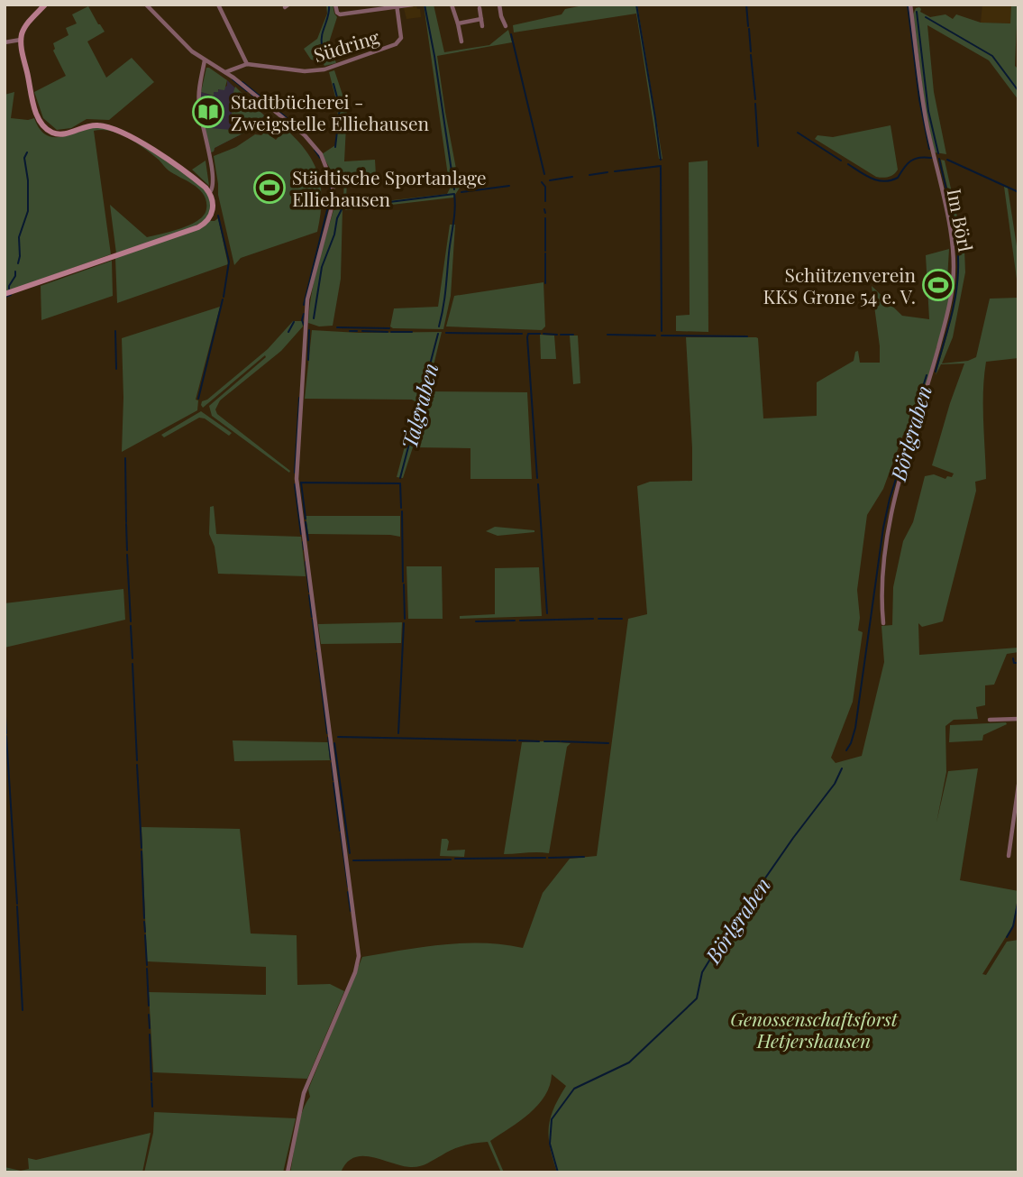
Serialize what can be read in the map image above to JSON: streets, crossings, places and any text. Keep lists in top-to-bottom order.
{
  "streets": {
    "street": ["Südring", "Im Börl"]
  },
  "water": ["Talgraben", "Börlgraben"],
  "parks": ["Genossenschaftsforst Hetjershausen"],
  "places": {
    "library": ["Stadtbücherei - Zweigstelle Elliehausen"],
    "sports": ["Städtische Sportanlage Elliehausen", "Schützenverein KKS Grone 54 e. V."]
  }
}
